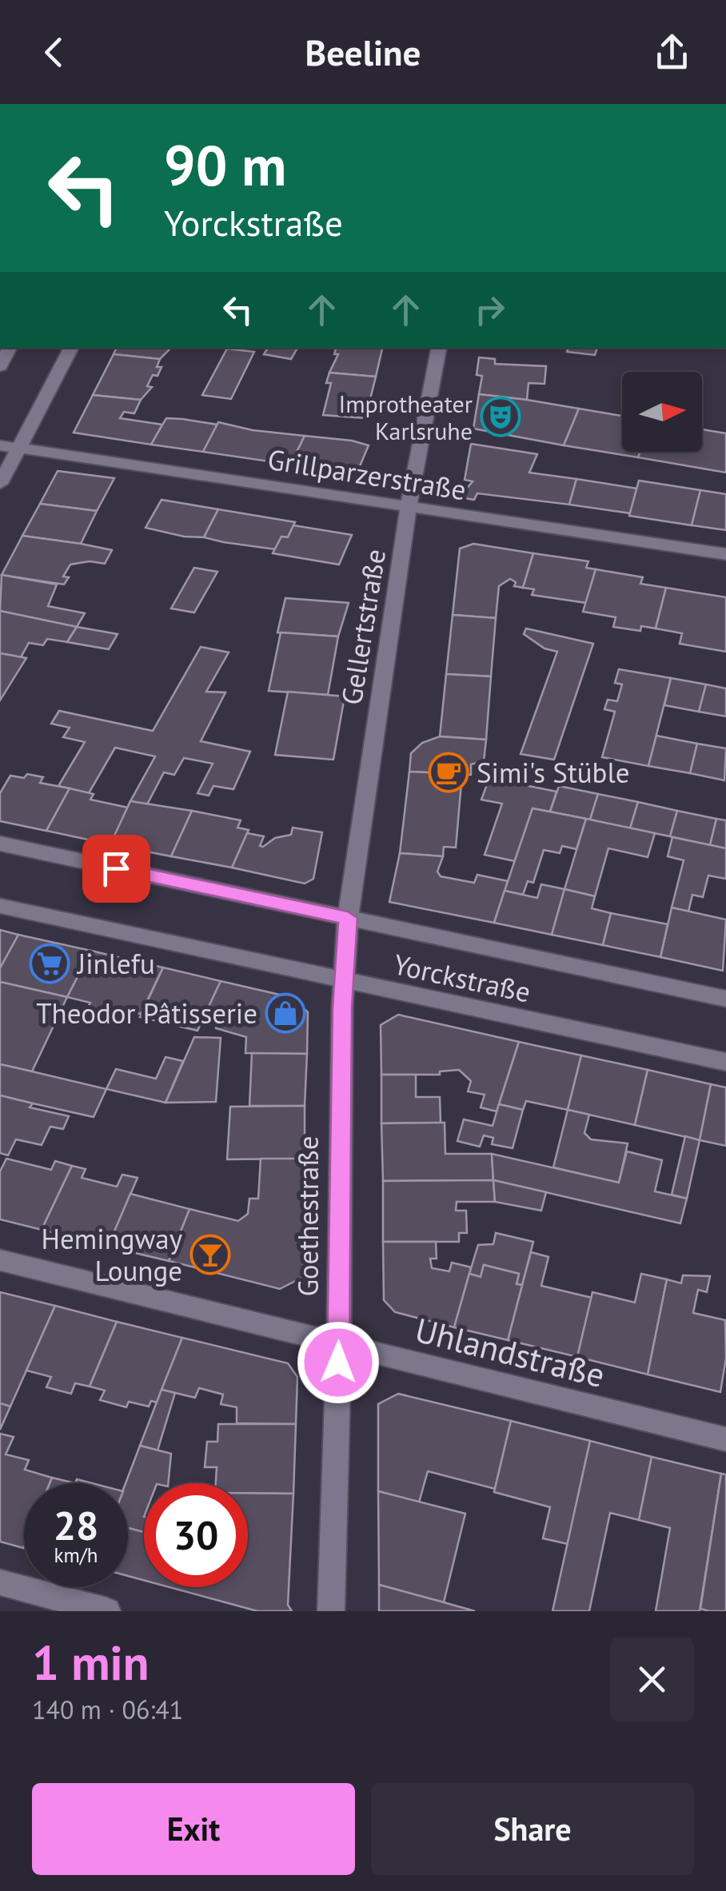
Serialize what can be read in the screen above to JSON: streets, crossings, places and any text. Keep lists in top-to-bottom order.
{
  "streets": {
    "street": [
      "Grillparzerstraße",
      "Gellertstraße",
      "Yorckstraße",
      "Goethestraße",
      "Uhlandstraße"
    ]
  },
  "crossings": [
    ["Grillparzerstraße", "Gellertstraße"],
    ["Gellertstraße", "Yorckstraße"],
    ["Gellertstraße", "Goethestraße"],
    ["Yorckstraße", "Goethestraße"],
    ["Goethestraße", "Uhlandstraße"]
  ],
  "places": {
    "theatre": ["Improtheater Karlsruhe"],
    "cafe": ["Simi's Stüble"],
    "supermarket": ["Jinlefu"],
    "shop": ["Theodor Pâtisserie"],
    "bar": ["Hemingway Lounge"]
  },
  "north": "right",
  "page": {
    "header": "Beeline",
    "turn": ["90 m", "Yorckstraße"],
    "speed": "28 km/h",
    "limit": "30",
    "heading": ["1 min", "140 m · 06:41"],
    "buttons": ["Exit", "Share"]
  }
}
